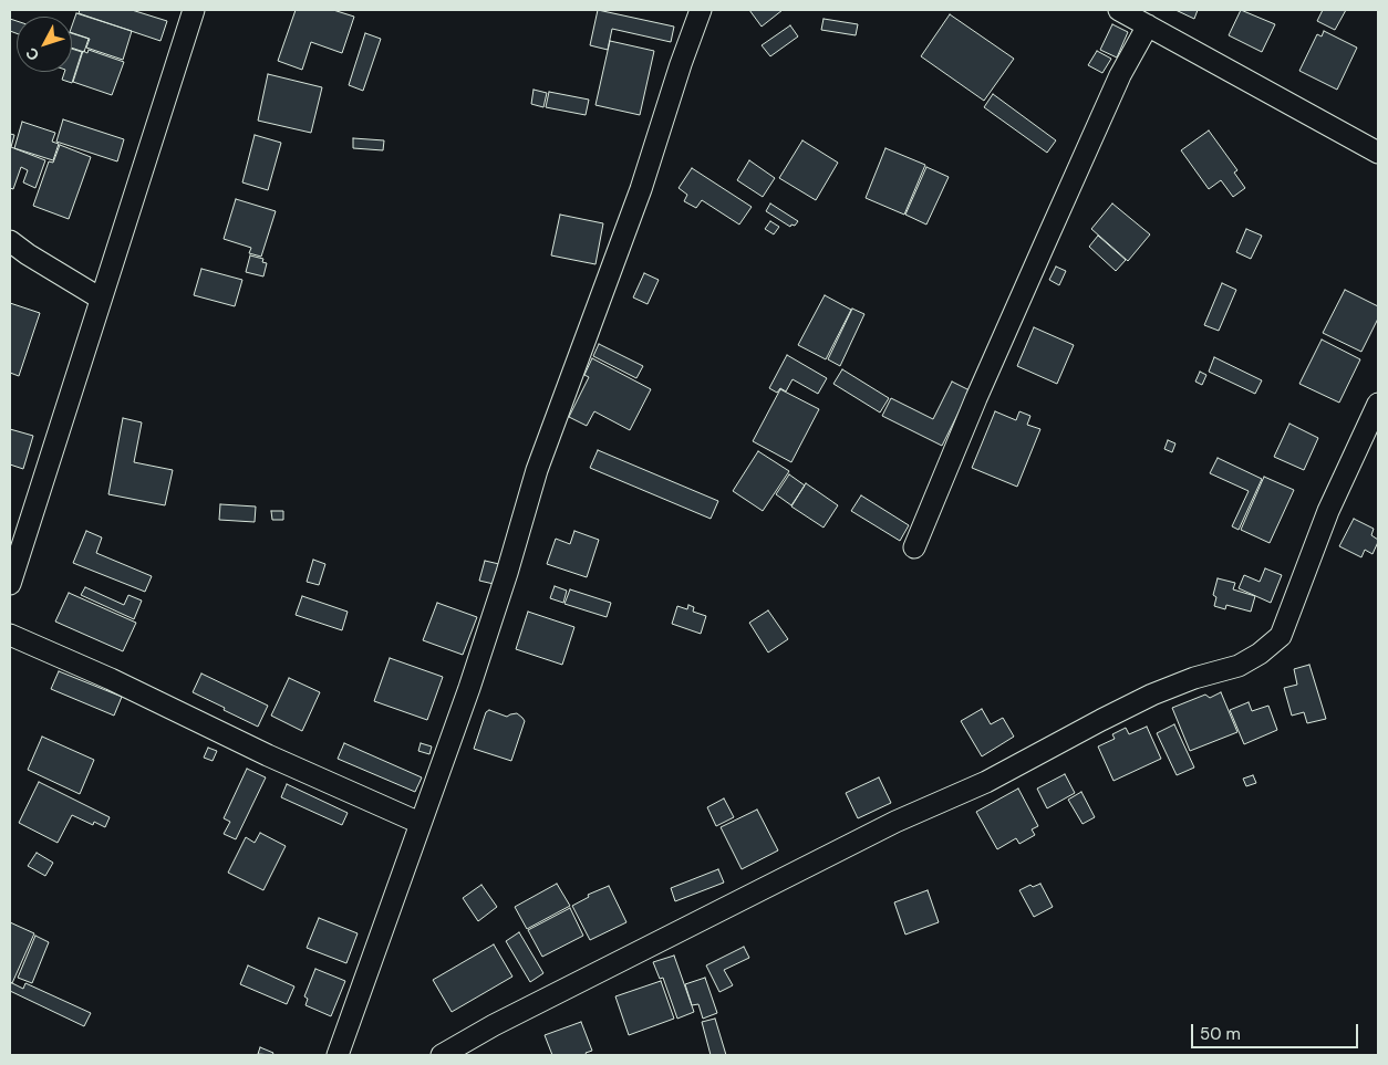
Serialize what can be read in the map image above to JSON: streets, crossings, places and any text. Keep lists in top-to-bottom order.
{
  "scale_bar": "50 m",
  "north": "bottom left"
}
